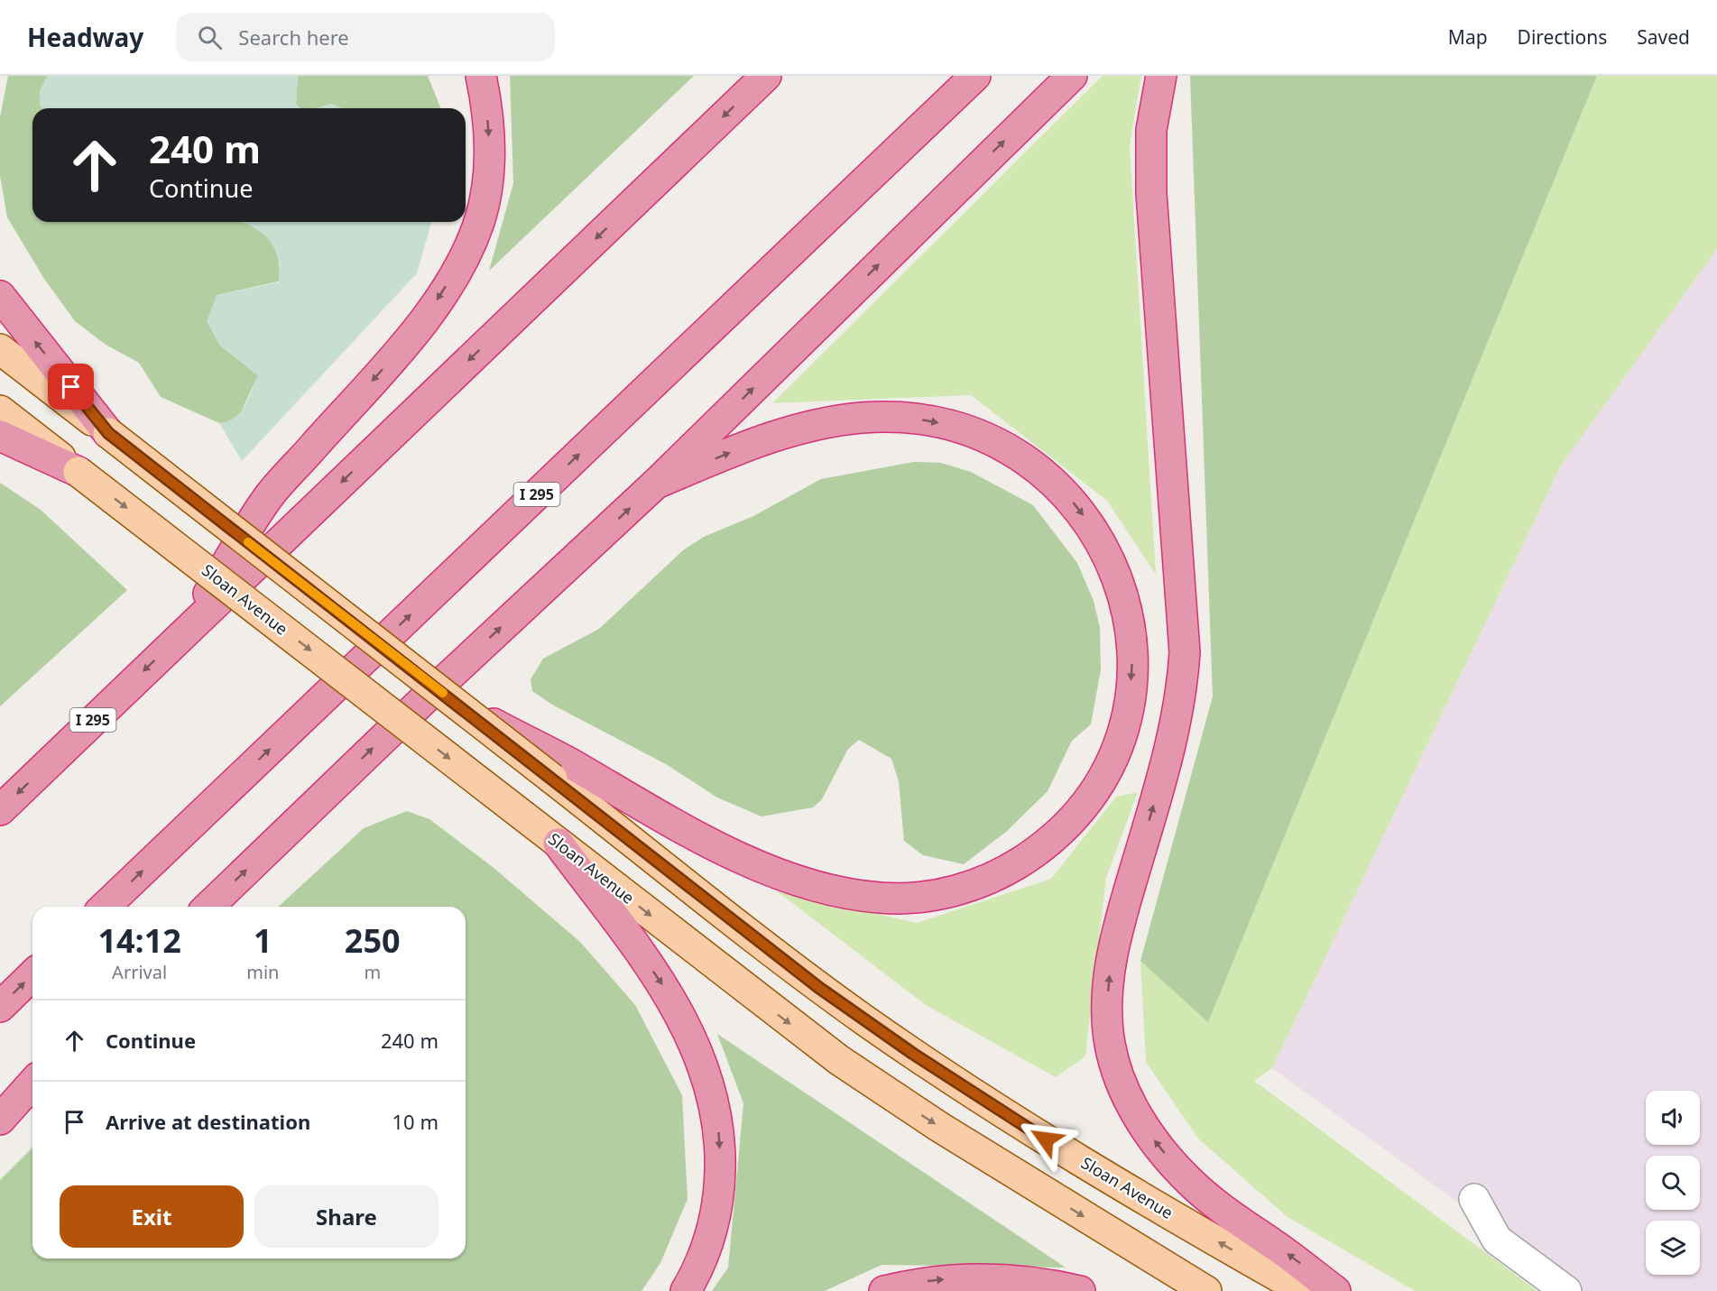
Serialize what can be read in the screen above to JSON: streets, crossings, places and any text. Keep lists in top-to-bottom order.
{
  "streets": {
    "highway": ["I 295"],
    "main road": ["Sloan Avenue"]
  },
  "page": {
    "header": "Headway",
    "search": "Search here",
    "nav": ["Map", "Directions", "Saved"],
    "turn": ["240 m", "Continue"],
    "eta": [
      "14:12",
      "Arrival",
      "1",
      "min",
      "250",
      "m"
    ],
    "list": [
      {
        "name": "Continue",
        "value": "240 m"
      },
      {
        "name": "Arrive at destination",
        "value": "10 m"
      }
    ],
    "buttons": ["Exit", "Share"]
  }
}
